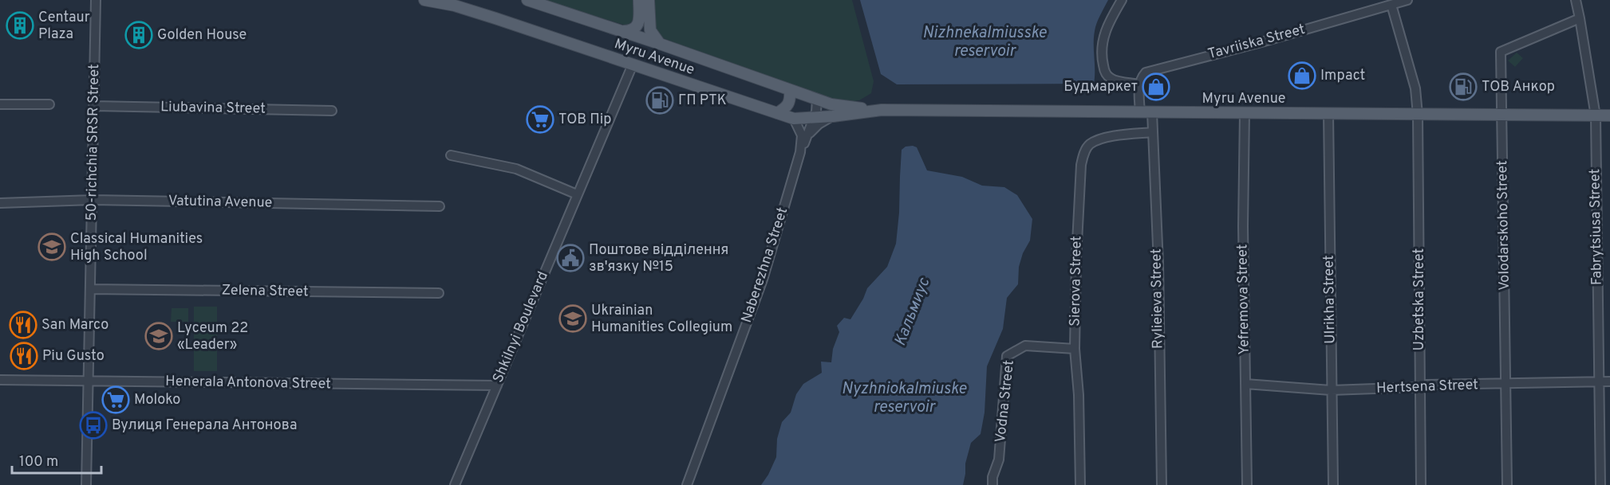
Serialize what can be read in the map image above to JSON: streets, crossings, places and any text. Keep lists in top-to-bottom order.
{
  "streets": {
    "main road": ["Myru Avenue"],
    "street": [
      "Tavriiska Street",
      "Liubavina Street",
      "50-richchia SRSR Street",
      "Vatutina Avenue",
      "Volodarskoho Street",
      "Fabrytsiusa Street",
      "Naberezhna Street",
      "Sierova Street",
      "Zelena Street",
      "Rylieieva Street",
      "Yefremova Street",
      "Ulrikha Street",
      "Uzbetska Street",
      "Shkilnyi Boulevard",
      "Henerala Antonova Street",
      "Hertsena Street",
      "Vodna Street"
    ]
  },
  "crossings": [
    ["Tavriiska Street", "Uzbetska Street"],
    ["Myru Avenue", "Volodarskoho Street"],
    ["Myru Avenue", "Fabrytsiusa Street"],
    ["Myru Avenue", "Rylieieva Street"],
    ["Myru Avenue", "Yefremova Street"],
    ["Myru Avenue", "Ulrikha Street"],
    ["Myru Avenue", "Uzbetska Street"],
    ["Myru Avenue", "Shkilnyi Boulevard"],
    ["Liubavina Street", "50-richchia SRSR Street"],
    ["50-richchia SRSR Street", "Vatutina Avenue"],
    ["50-richchia SRSR Street", "Zelena Street"],
    ["50-richchia SRSR Street", "Henerala Antonova Street"],
    ["Volodarskoho Street", "Fabrytsiusa Street"],
    ["Volodarskoho Street", "Hertsena Street"],
    ["Fabrytsiusa Street", "Hertsena Street"],
    ["Sierova Street", "Rylieieva Street"],
    ["Sierova Street", "Vodna Street"],
    ["Yefremova Street", "Hertsena Street"],
    ["Ulrikha Street", "Hertsena Street"],
    ["Uzbetska Street", "Hertsena Street"],
    ["Shkilnyi Boulevard", "Henerala Antonova Street"]
  ],
  "water": ["Nizhnekalmiusske reservoir", "Кальмиус", "Nyzhniokalmiuske reservoir"],
  "places": {
    "building": ["Centaur Plaza", "Golden House"],
    "shop": ["Impact", "Будмаркет"],
    "fuel station": ["ТОВ Анкор", "ГП РТК"],
    "supermarket": ["ТОВ Пір", "Moloko"],
    "school or university": ["Classical Humanities High School", "Ukrainian Humanities Collegium", "Lyceum 22 «Leader»"],
    "public building": ["Поштове відділення зв'язку №15"],
    "restaurant": ["San Marco", "Piu Gusto"],
    "bus stop": ["Вулиця Генерала Антонова"]
  },
  "scale_bar": "100 m"
}
